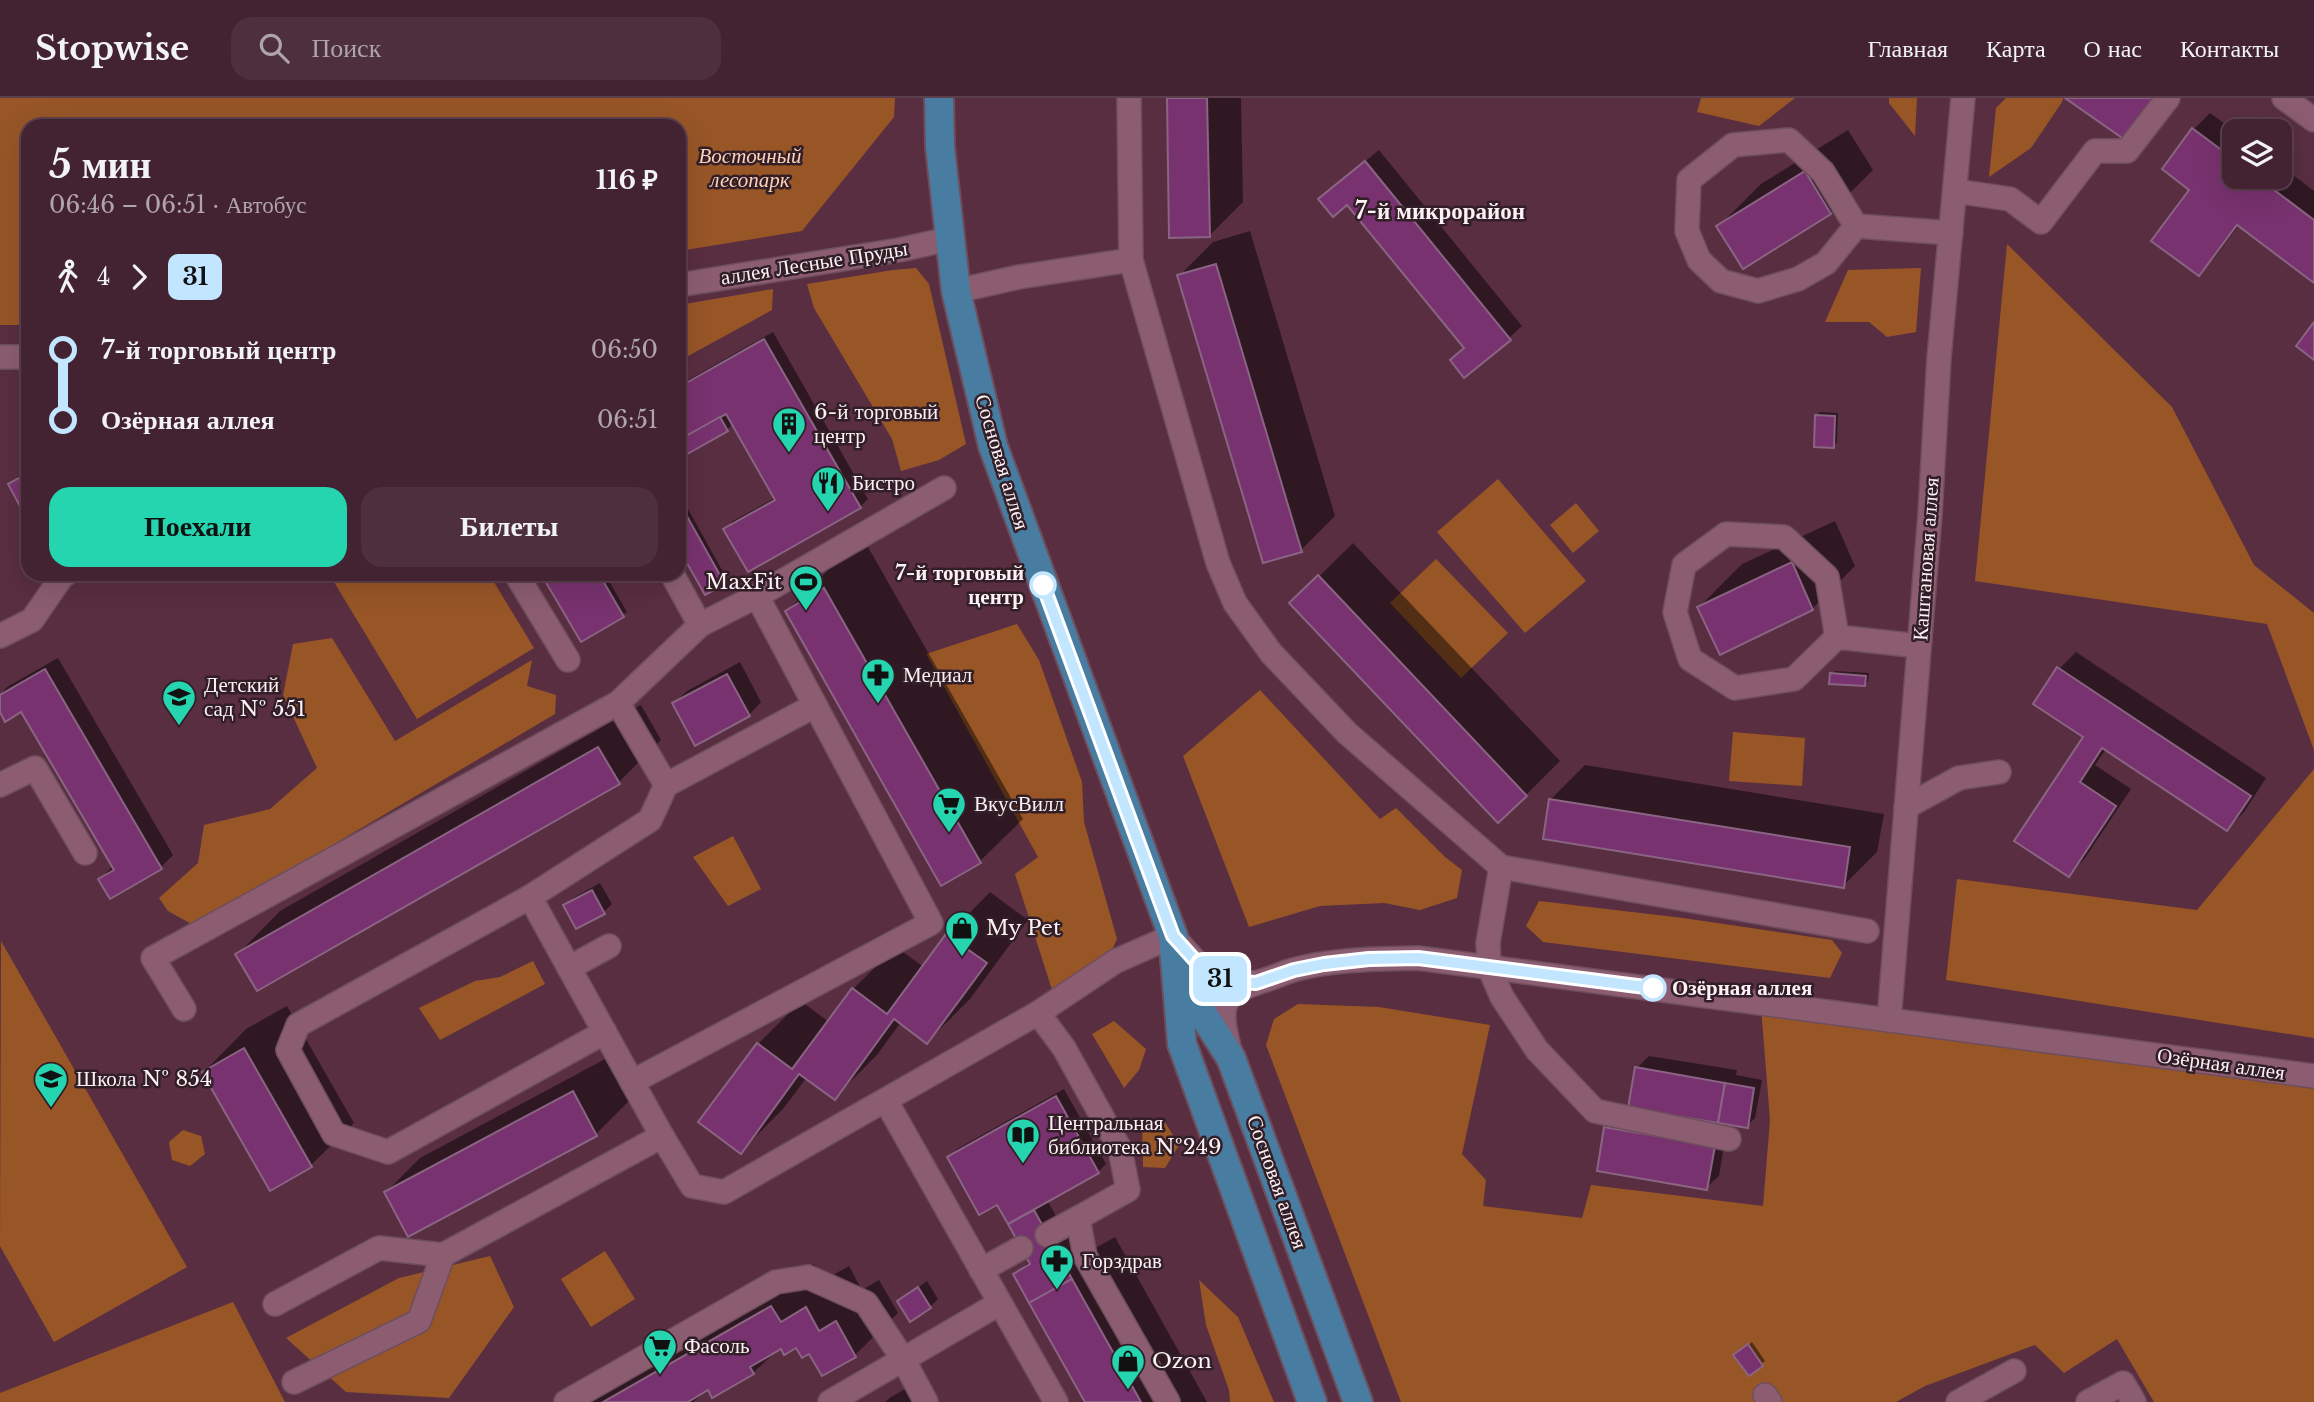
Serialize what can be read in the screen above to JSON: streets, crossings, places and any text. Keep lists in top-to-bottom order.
{
  "streets": {
    "main road": ["Сосновая аллея"],
    "street": ["аллея Лесные Пруды", "Каштановая аллея", "Озёрная аллея"]
  },
  "crossings": [
    ["аллея Лесные Пруды", "Сосновая аллея"],
    ["Каштановая аллея", "Озёрная аллея"]
  ],
  "districts": ["7-й микрорайон"],
  "parks": ["Восточный лесопарк"],
  "places": {
    "building": ["6-й торговый центр"],
    "restaurant": ["Бистро"],
    "other": ["7-й торговый центр", "Озёрная аллея"],
    "sports": ["MaxFit"],
    "pharmacy": ["Медиал", "Горздрав"],
    "school or university": ["Детский сад № 551", "Школа № 854"],
    "supermarket": ["ВкусВилл", "Фасоль"],
    "shop": ["My Pet", "Ozon"],
    "library": ["Центральная библиотека №249"]
  },
  "lines": ["bus line 31"],
  "page": {
    "header": "Stopwise",
    "search": "Поиск",
    "nav": [
      "Главная",
      "Карта",
      "О нас",
      "Контакты"
    ],
    "on_map": "31",
    "heading": ["5 мин", "06:46 – 06:51 · Автобус", "116 ₽"],
    "legs": ["4", "31"],
    "list": [
      {
        "name": "7-й торговый центр",
        "value": "06:50"
      },
      {
        "name": "Озёрная аллея",
        "value": "06:51"
      }
    ],
    "buttons": ["Поехали", "Билеты"]
  }
}
